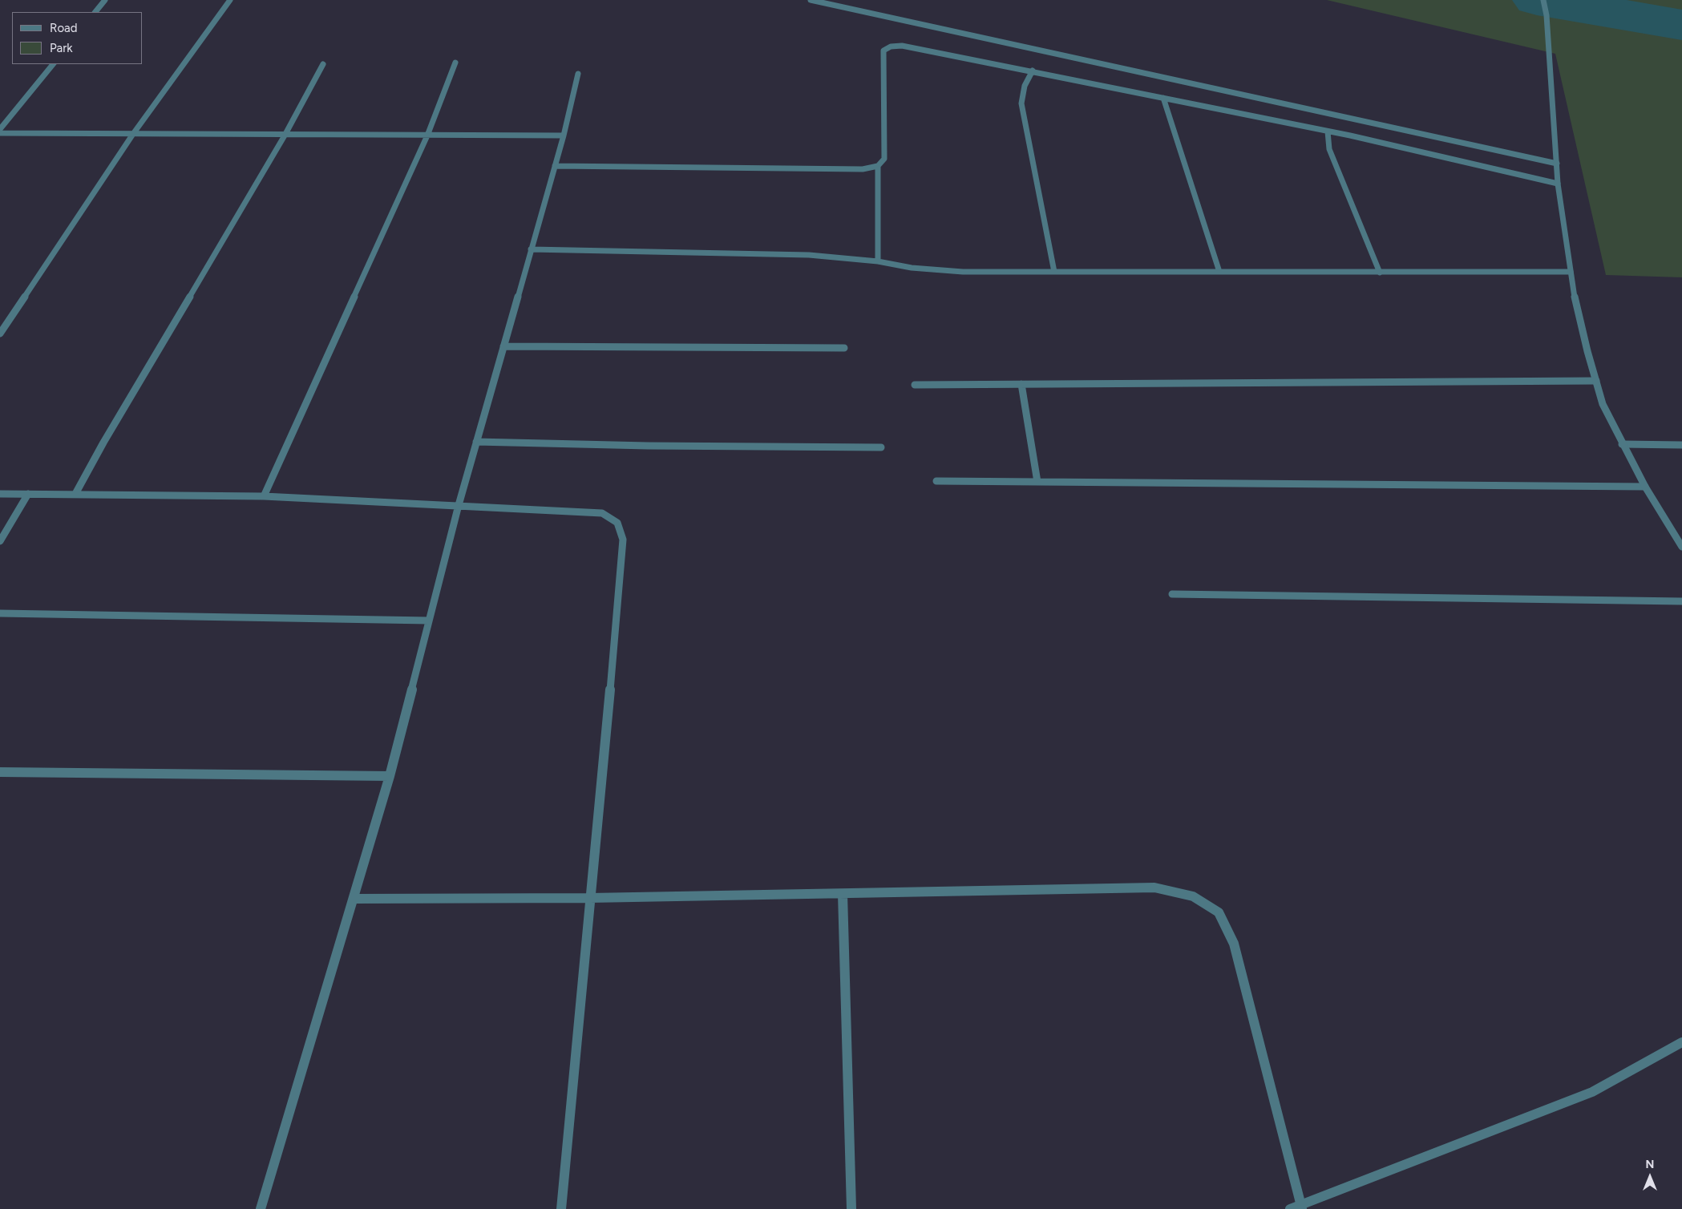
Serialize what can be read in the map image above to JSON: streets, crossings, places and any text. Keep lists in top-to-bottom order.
{
  "legend": ["Road", "Park"],
  "north": "top"
}
